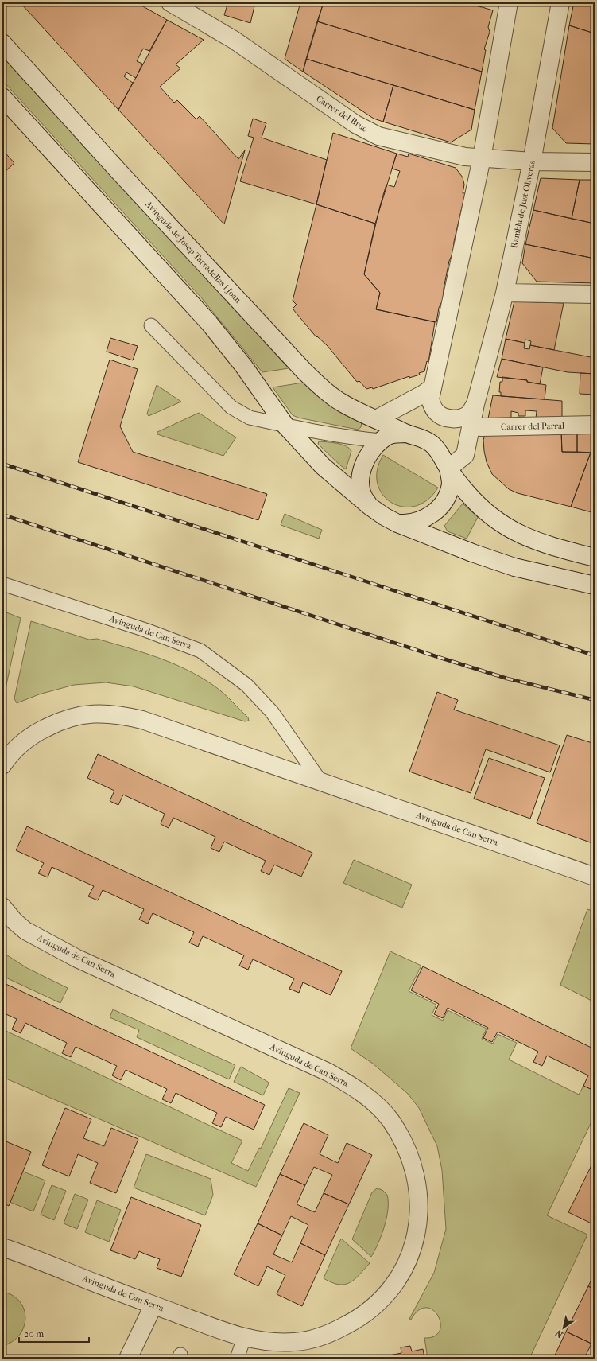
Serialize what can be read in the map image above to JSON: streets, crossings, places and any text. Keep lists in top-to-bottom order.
{
  "streets": {
    "street": [
      "Carrer del Bruc",
      "Rambla de Just Oliveras",
      "Avinguda de Josep Tarradellas i Joan",
      "Carrer del Parral",
      "Avinguda de Can Serra"
    ]
  },
  "crossings": [
    ["Carrer del Bruc", "Rambla de Just Oliveras"],
    ["Rambla de Just Oliveras", "Avinguda de Josep Tarradellas i Joan"],
    ["Rambla de Just Oliveras", "Carrer del Parral"]
  ],
  "scale_bar": "20 m",
  "north": "bottom left"
}
